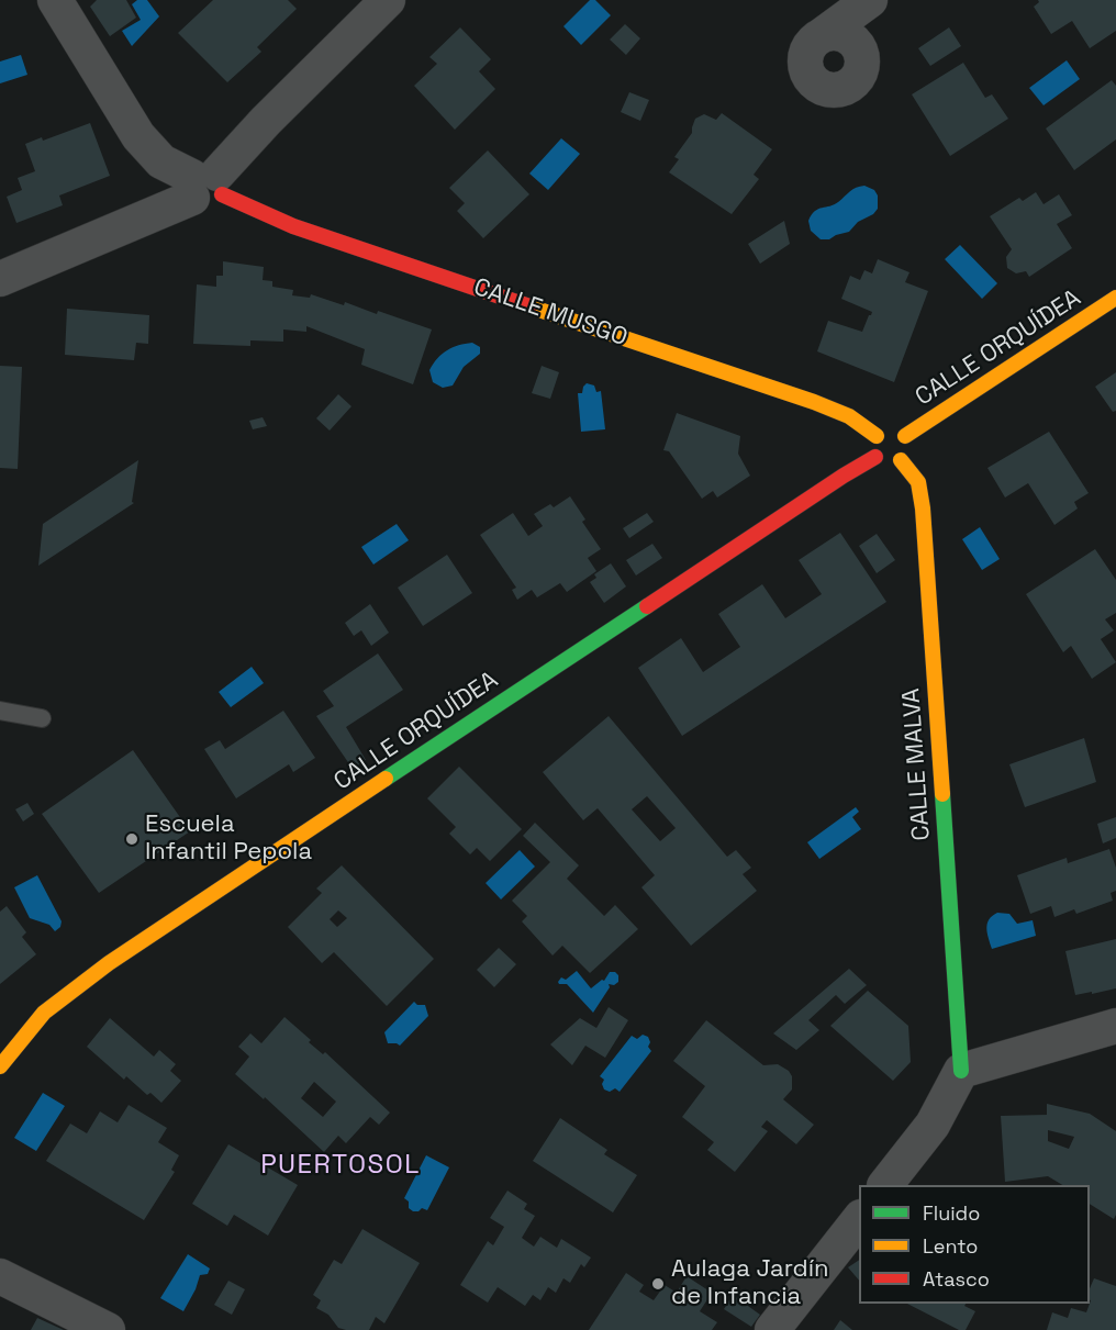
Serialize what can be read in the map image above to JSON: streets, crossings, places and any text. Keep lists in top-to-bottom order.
{
  "streets": {
    "street": ["CALLE MUSGO", "CALLE ORQUÍDEA", "CALLE MALVA"]
  },
  "crossings": [
    ["CALLE MUSGO", "CALLE ORQUÍDEA"],
    ["CALLE MUSGO", "CALLE MALVA"],
    ["CALLE ORQUÍDEA", "CALLE MALVA"]
  ],
  "districts": ["PUERTOSOL"],
  "places": ["Escuela Infantil Pepola", "Aulaga Jardín de Infancia"],
  "legend": ["Fluido", "Lento", "Atasco"]
}
